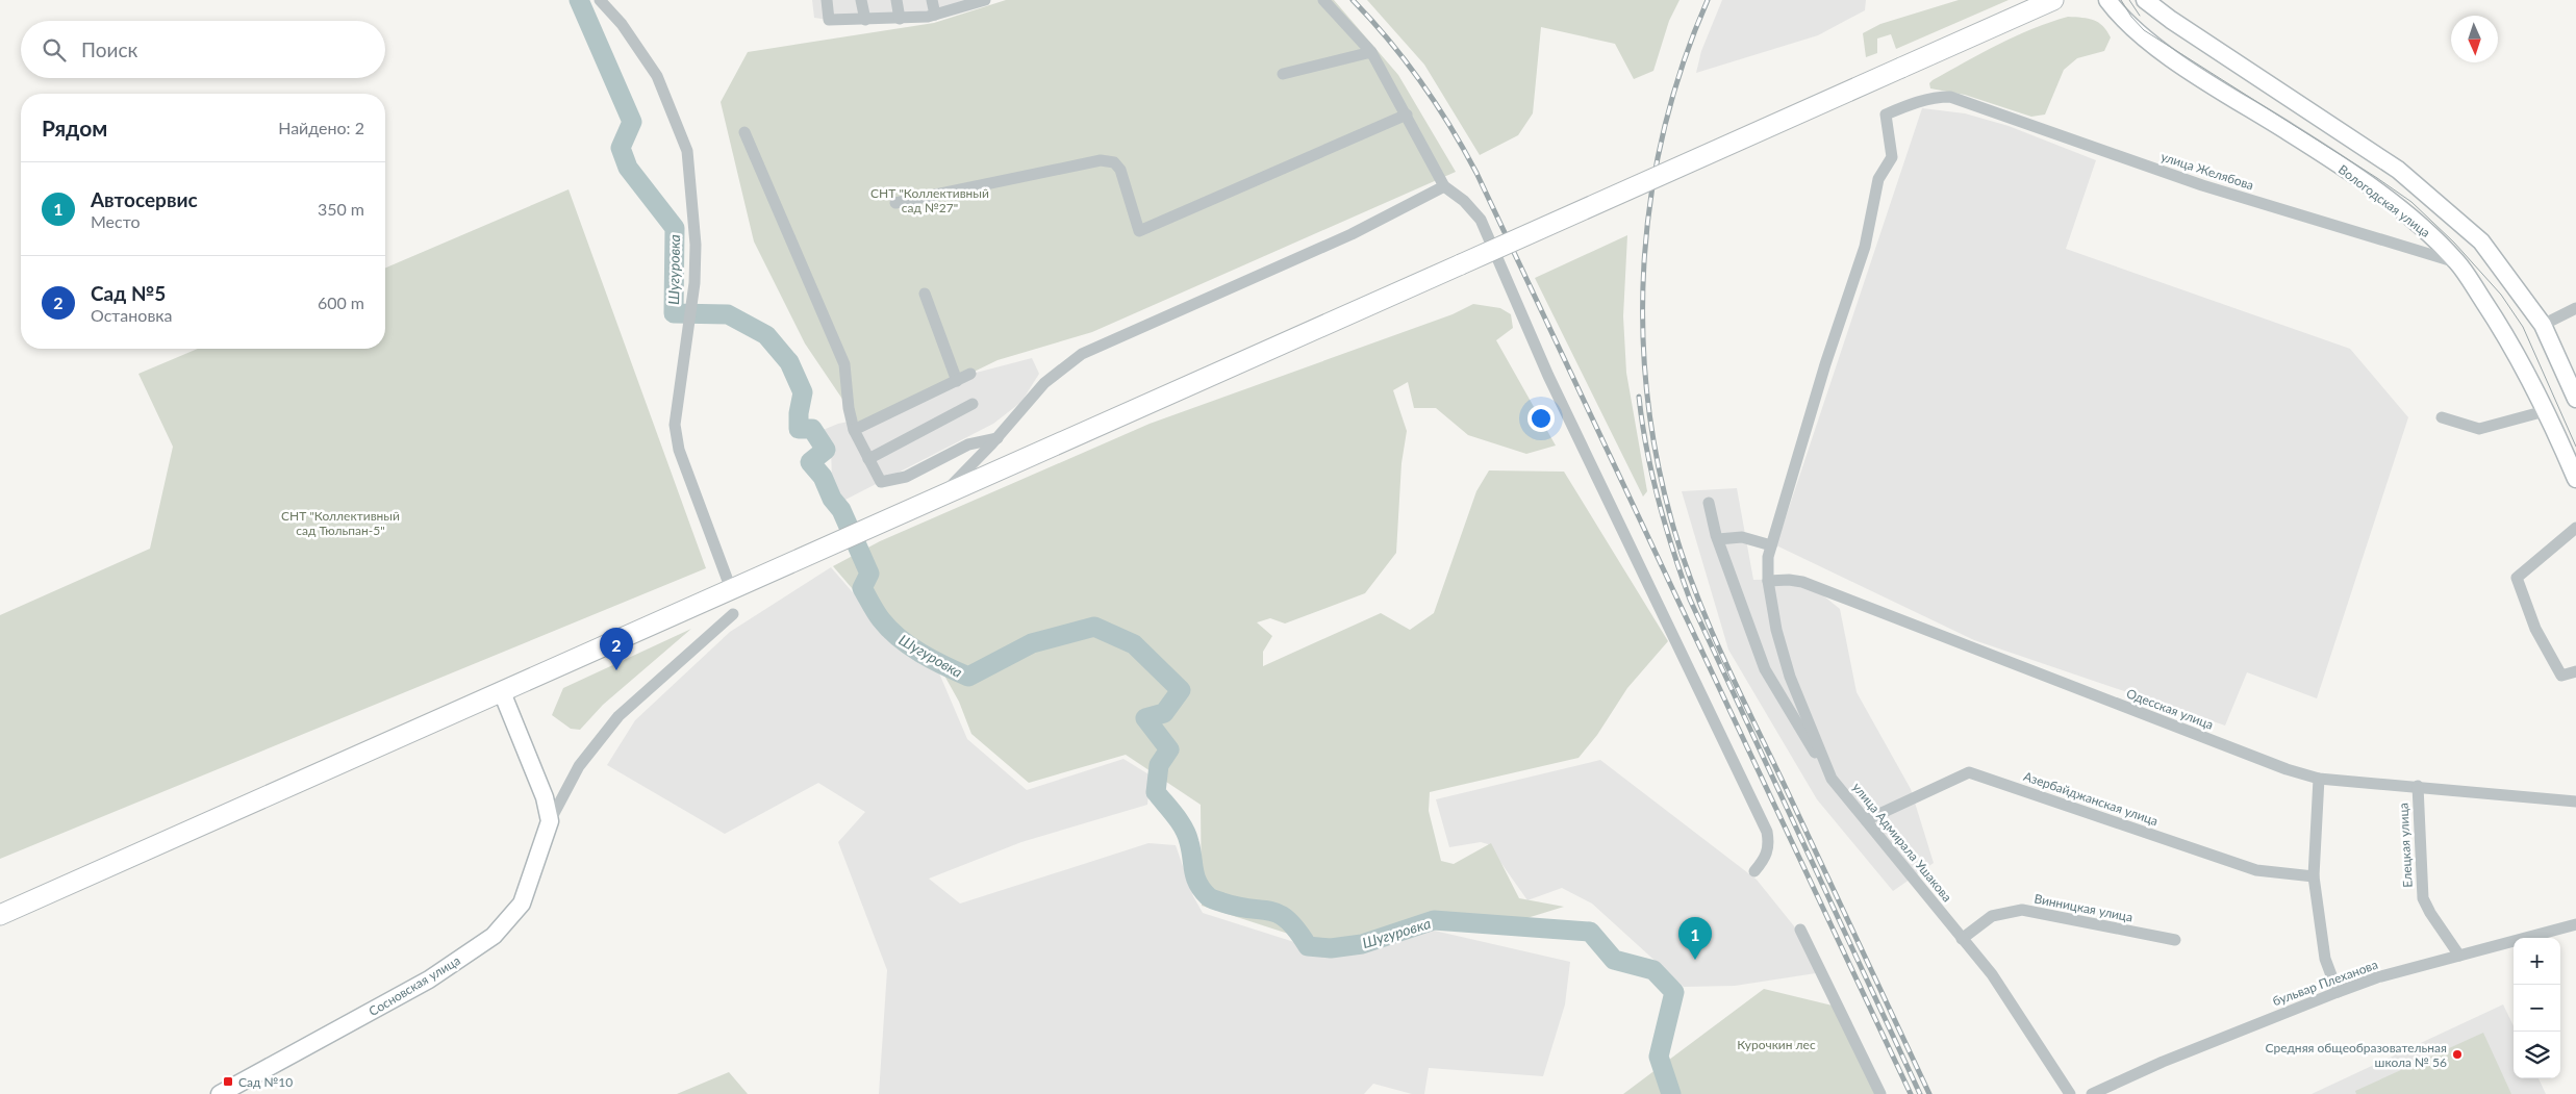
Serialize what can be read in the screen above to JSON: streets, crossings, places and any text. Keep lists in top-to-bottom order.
{
  "streets": {
    "main road": ["Вологодская улица", "Сосновская улица"],
    "street": [
      "улица Желябова",
      "Одесская улица",
      "Азербайджанская улица",
      "улица Адмирала Ушакова",
      "Елецкая улица",
      "Винницкая улица",
      "бульвар Плеханова"
    ]
  },
  "crossings": [
    ["улица Желябова", "Вологодская улица"],
    ["улица Желябова", "улица Адмирала Ушакова"],
    ["Одесская улица", "улица Адмирала Ушакова"],
    ["Одесская улица", "Елецкая улица"],
    ["Азербайджанская улица", "улица Адмирала Ушакова"],
    ["улица Адмирала Ушакова", "Винницкая улица"],
    ["Елецкая улица", "бульвар Плеханова"]
  ],
  "water": ["Шугуровка"],
  "parks": ["СНТ \"Коллективный сад №27\"", "СНТ \"Коллективный сад Тюльпан-5\"", "Курочкин лес"],
  "places": {
    "other": ["Средняя общеобразовательная школа № 56"],
    "transit": ["Сад №10"]
  },
  "north": "bottom",
  "page": {
    "search": "Поиск",
    "heading": ["Рядом", "Найдено: 2"],
    "list": [
      {
        "mark": "1",
        "name": "Автосервис",
        "note": "Место",
        "value": "350 m"
      },
      {
        "mark": "2",
        "name": "Сад №5",
        "note": "Остановка",
        "value": "600 m"
      }
    ],
    "pins": ["2", "1"],
    "map_buttons": ["+", "−"]
  }
}
